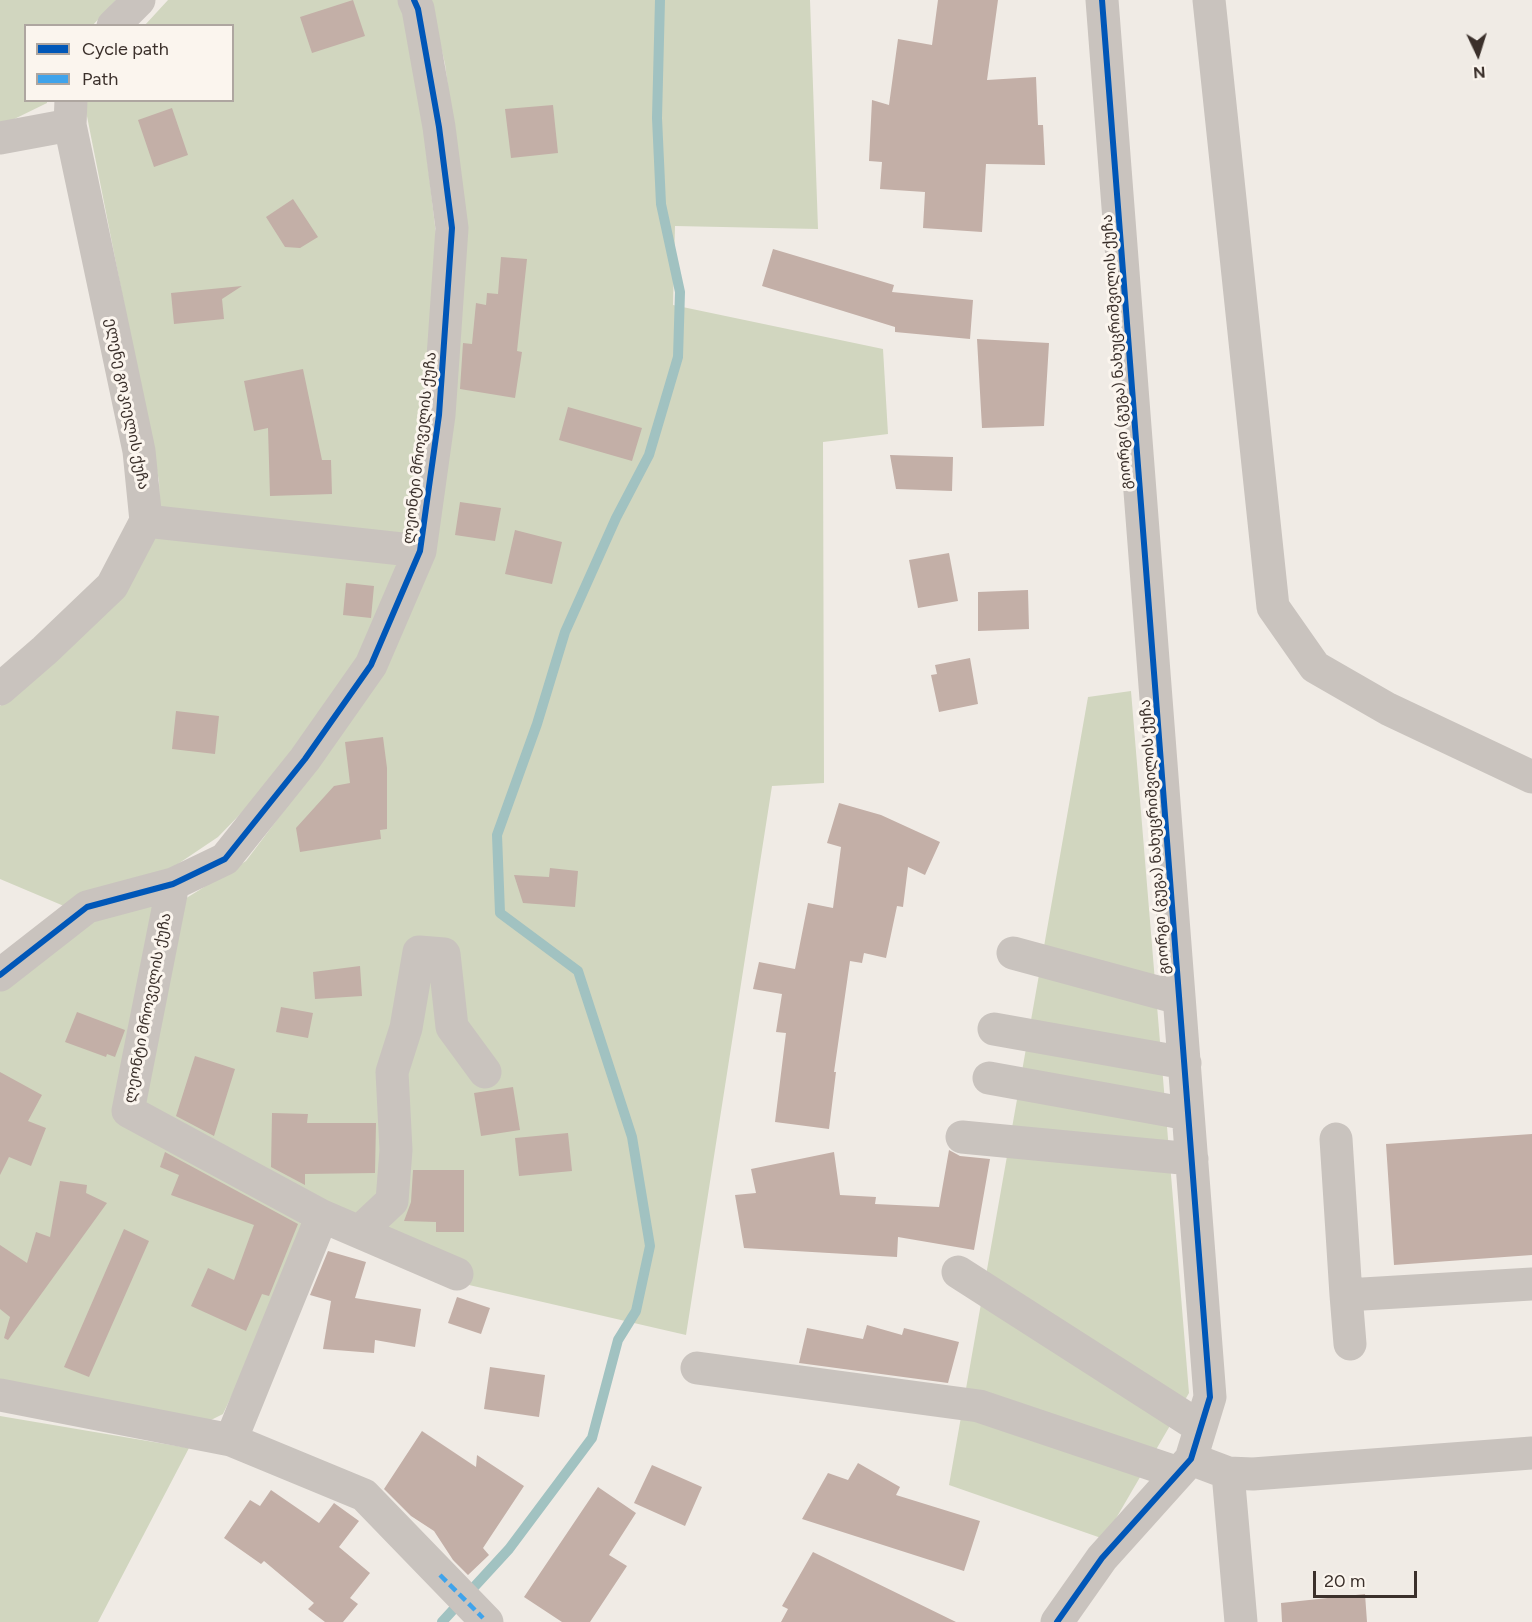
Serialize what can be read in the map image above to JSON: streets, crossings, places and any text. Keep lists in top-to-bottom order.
{
  "streets": {
    "street": ["გიორგი (გუგა) ნახუცრიშვილის ქუჩა", "ელენე გოკიელის ქუჩა", "ლეონტი მროველის ქუჩა"]
  },
  "legend": ["Cycle path", "Path"],
  "scale_bar": "20 m",
  "north": "bottom"
}
